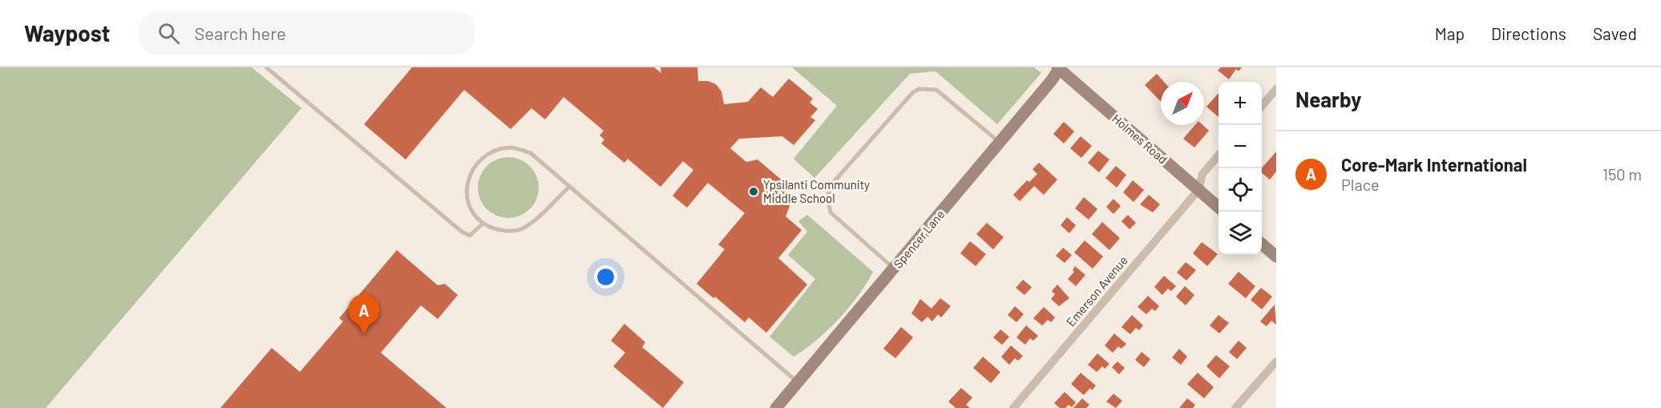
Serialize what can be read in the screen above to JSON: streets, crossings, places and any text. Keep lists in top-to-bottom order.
{
  "streets": {
    "street": ["Holmes Road", "Spencer Lane", "Emerson Avenue"]
  },
  "crossings": [
    ["Holmes Road", "Spencer Lane"],
    ["Holmes Road", "Emerson Avenue"]
  ],
  "places": ["Ypsilanti Community Middle School"],
  "north": "top right",
  "page": {
    "header": "Waypost",
    "search": "Search here",
    "nav": ["Map", "Directions", "Saved"],
    "heading": "Nearby",
    "map_buttons": ["+", "−"],
    "list": [
      {
        "mark": "A",
        "name": "Core-Mark International",
        "note": "Place",
        "value": "150 m"
      }
    ],
    "pins": "A"
  }
}
